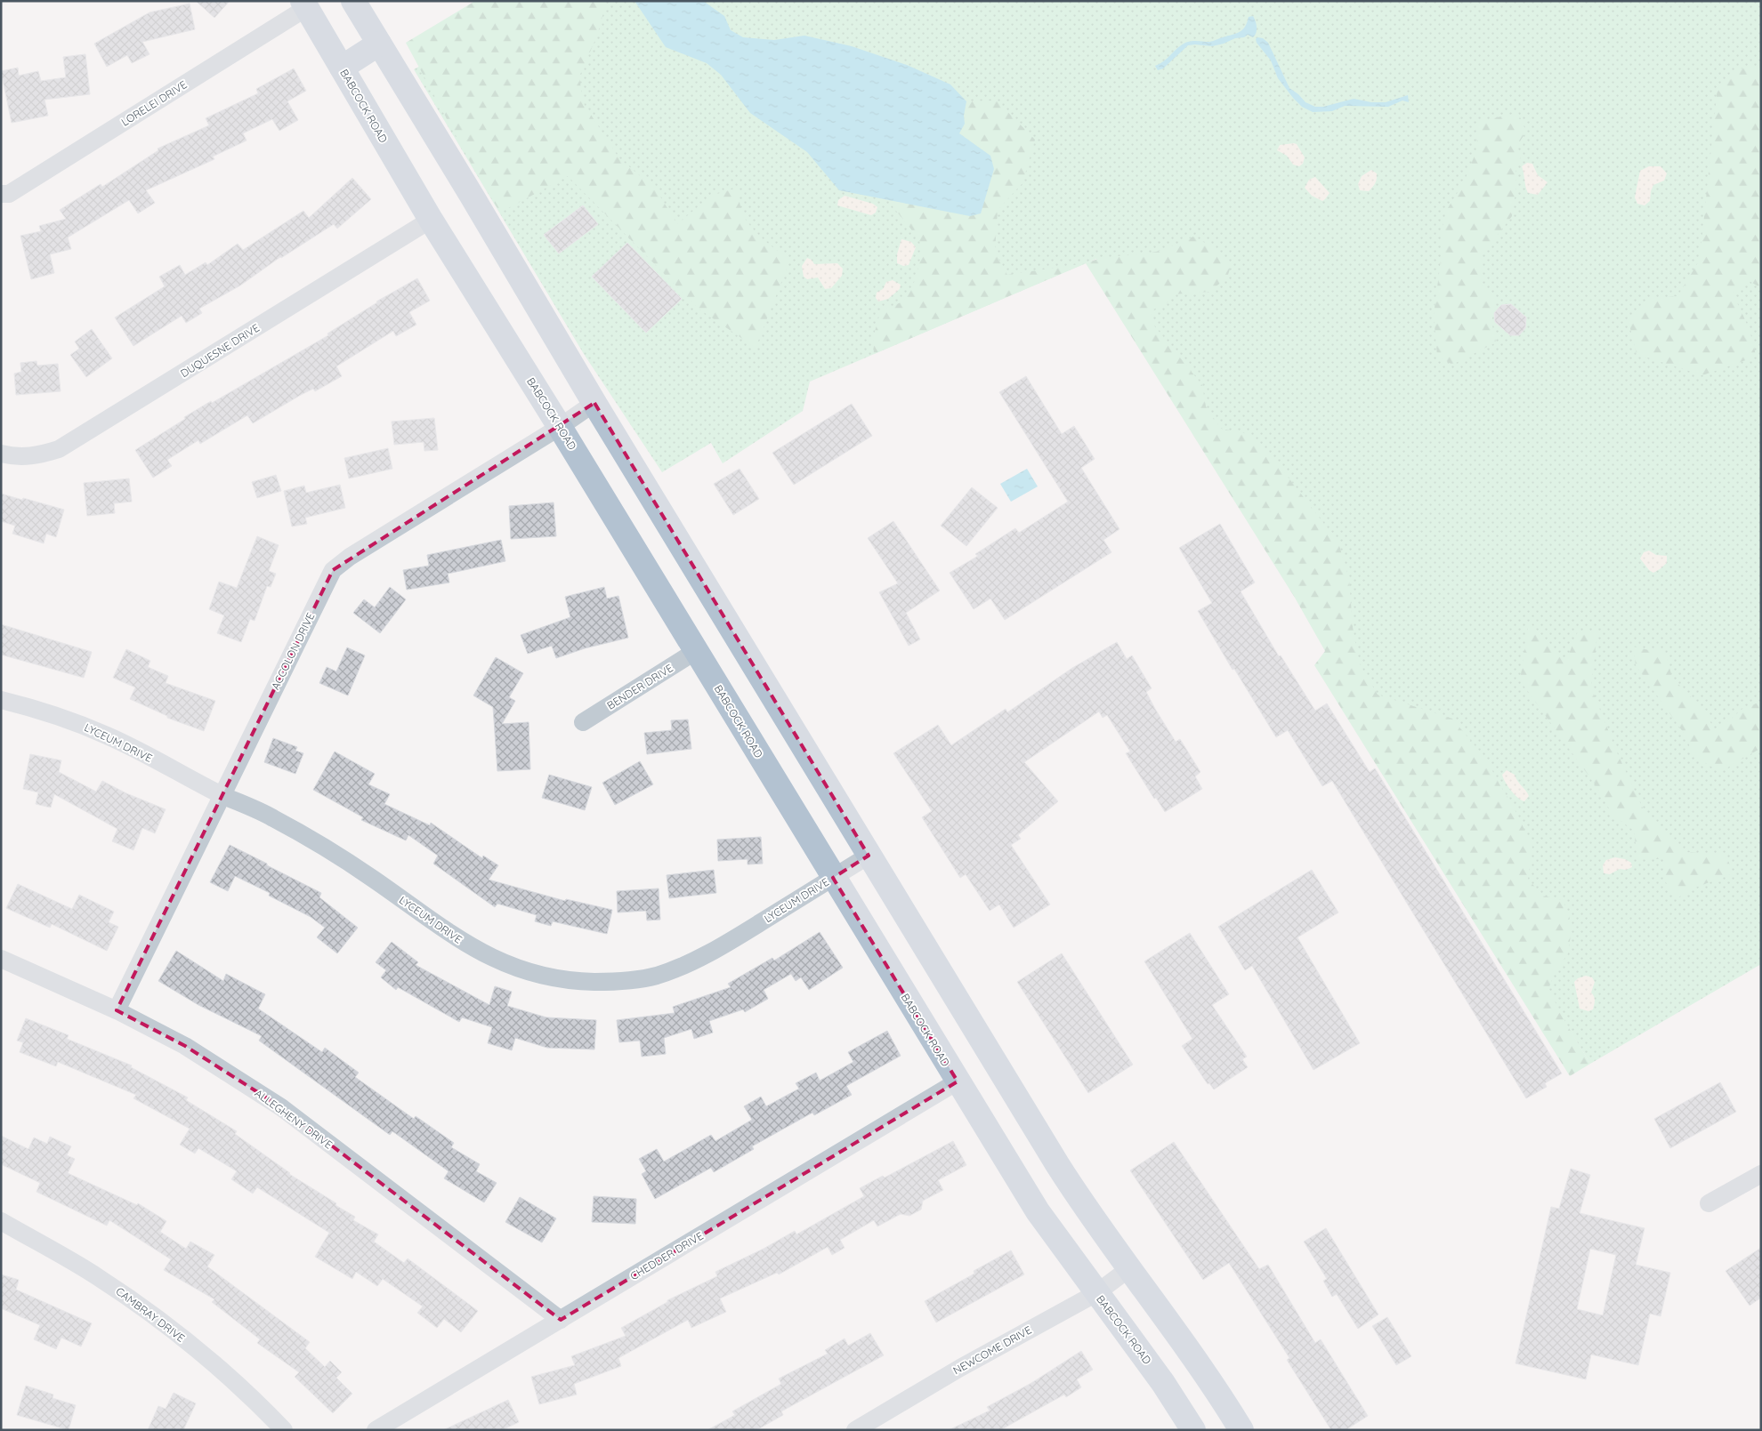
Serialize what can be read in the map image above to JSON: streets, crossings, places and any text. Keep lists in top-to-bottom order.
{
  "streets": {
    "main road": ["BABCOCK ROAD"],
    "street": [
      "LORELEI DRIVE",
      "DUQUESNE DRIVE",
      "ACCOLON DRIVE",
      "BENDER DRIVE",
      "LYCEUM DRIVE",
      "ALLEGHENY DRIVE",
      "CHEDDER DRIVE",
      "CAMBRAY DRIVE",
      "NEWCOME DRIVE"
    ]
  },
  "crossings": [
    ["LORELEI DRIVE", "BABCOCK ROAD"],
    ["BABCOCK ROAD", "DUQUESNE DRIVE"],
    ["BABCOCK ROAD", "ACCOLON DRIVE"],
    ["BABCOCK ROAD", "BENDER DRIVE"],
    ["BABCOCK ROAD", "LYCEUM DRIVE"],
    ["BABCOCK ROAD", "CHEDDER DRIVE"],
    ["BABCOCK ROAD", "NEWCOME DRIVE"],
    ["ACCOLON DRIVE", "LYCEUM DRIVE"],
    ["ACCOLON DRIVE", "ALLEGHENY DRIVE"],
    ["ALLEGHENY DRIVE", "CHEDDER DRIVE"]
  ]
}
